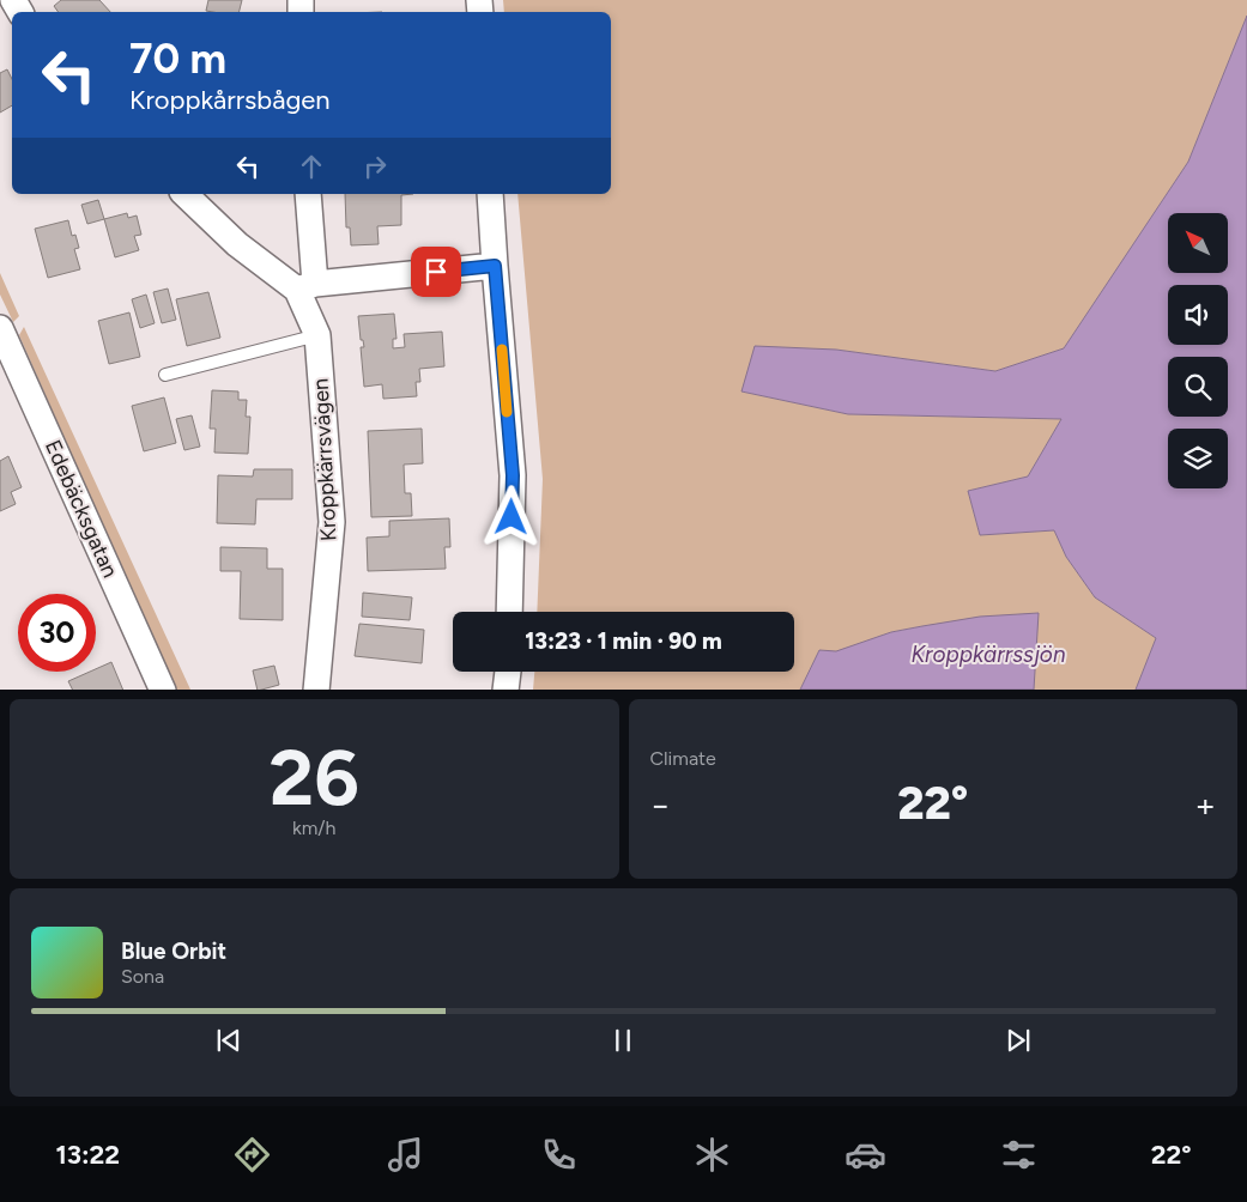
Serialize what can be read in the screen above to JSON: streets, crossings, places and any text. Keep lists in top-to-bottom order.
{
  "streets": {
    "street": ["Kroppkärrsvägen", "Edebäcksgatan"]
  },
  "water": ["Kroppkärrssjön"],
  "north": "top left",
  "page": {
    "turn": ["70 m", "Kroppkårrsbågen"],
    "limit": "30",
    "trip": "13:23 · 1 min · 90 m",
    "tile": [
      ["26", "km/h"],
      "Climate"
    ],
    "heat": ["−", "22°", "+"],
    "song": ["Blue Orbit", "Sona"],
    "tabs": ["13:22", "22°"]
  }
}
